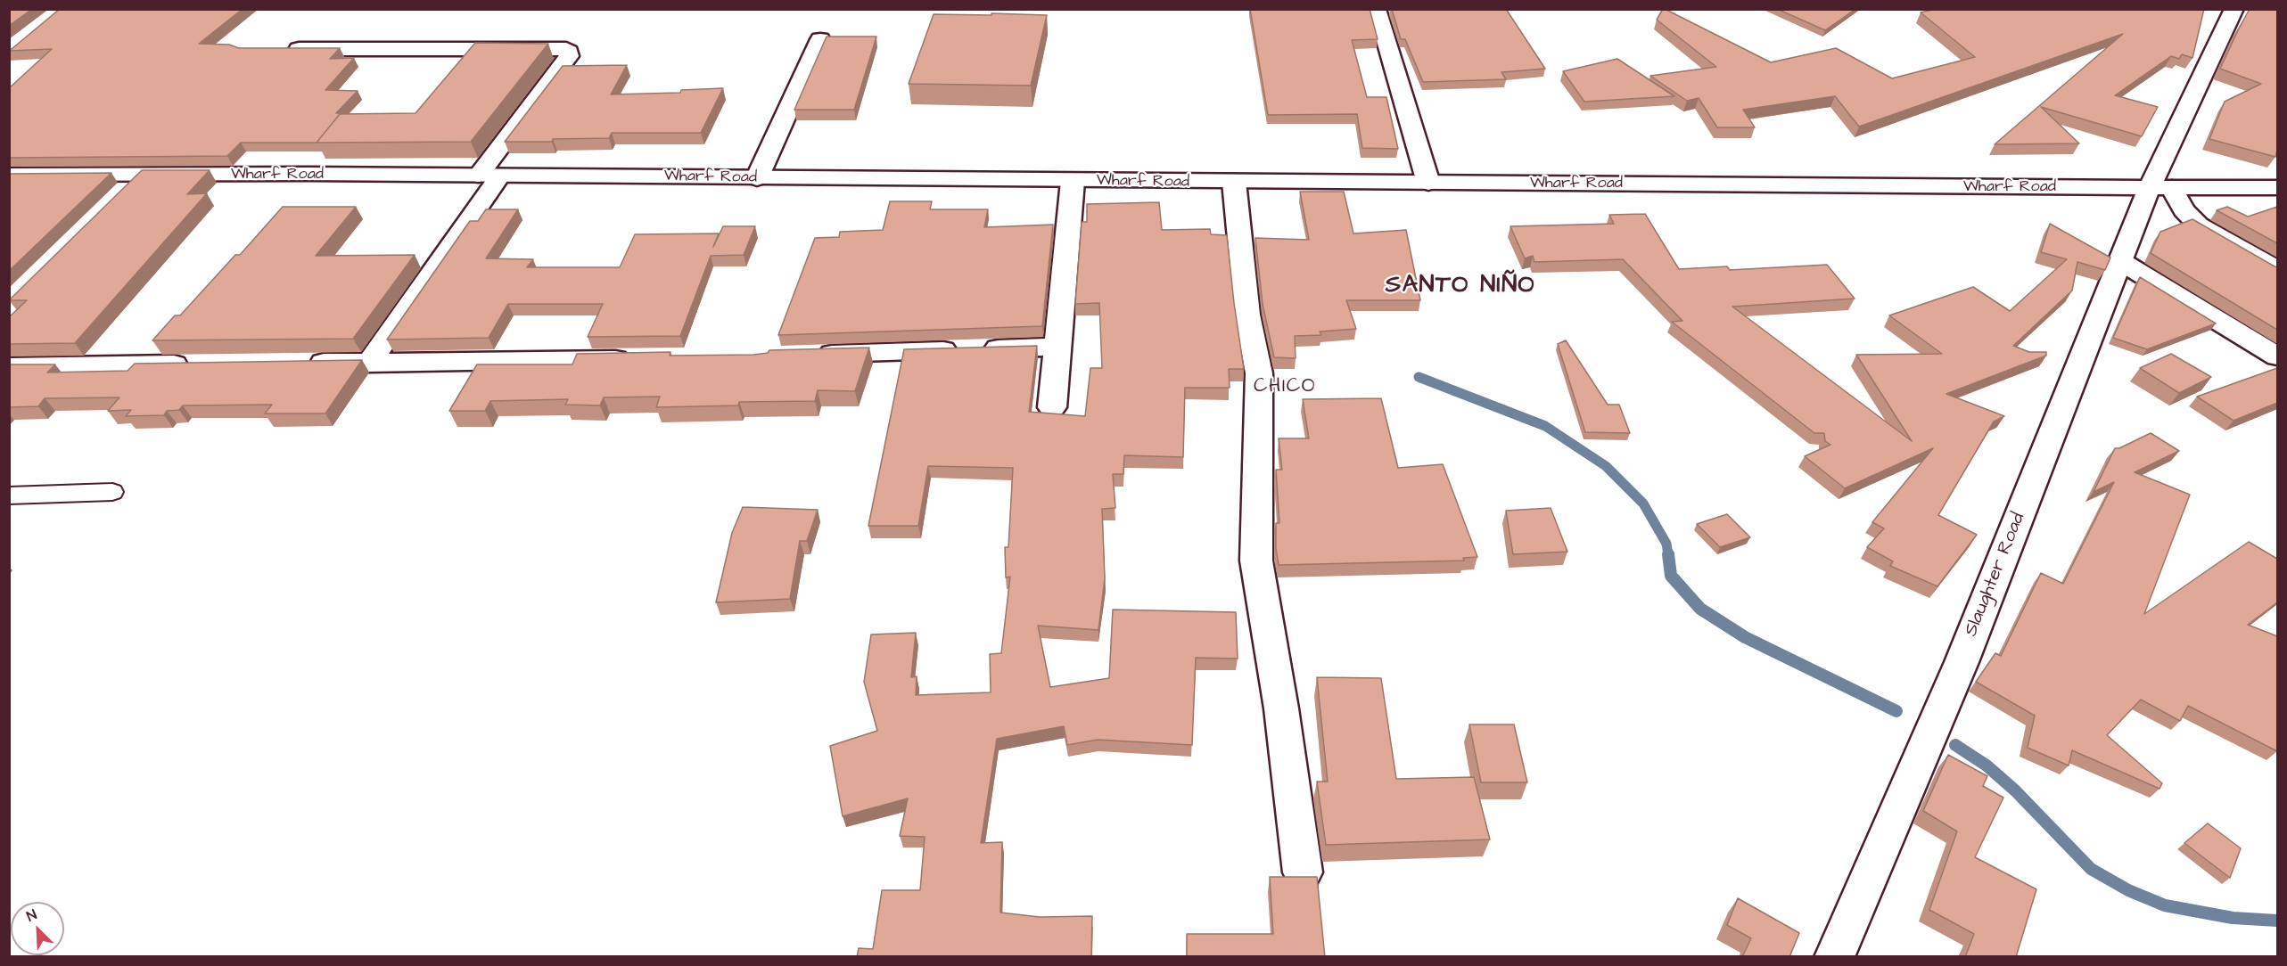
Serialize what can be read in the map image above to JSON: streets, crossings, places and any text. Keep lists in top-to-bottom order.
{
  "streets": {
    "street": ["Wharf Road", "Slaughter Road"]
  },
  "crossings": [
    ["Wharf Road", "Slaughter Road"]
  ],
  "districts": ["SANTO NIÑO", "CHICO"],
  "north": "top left"
}
